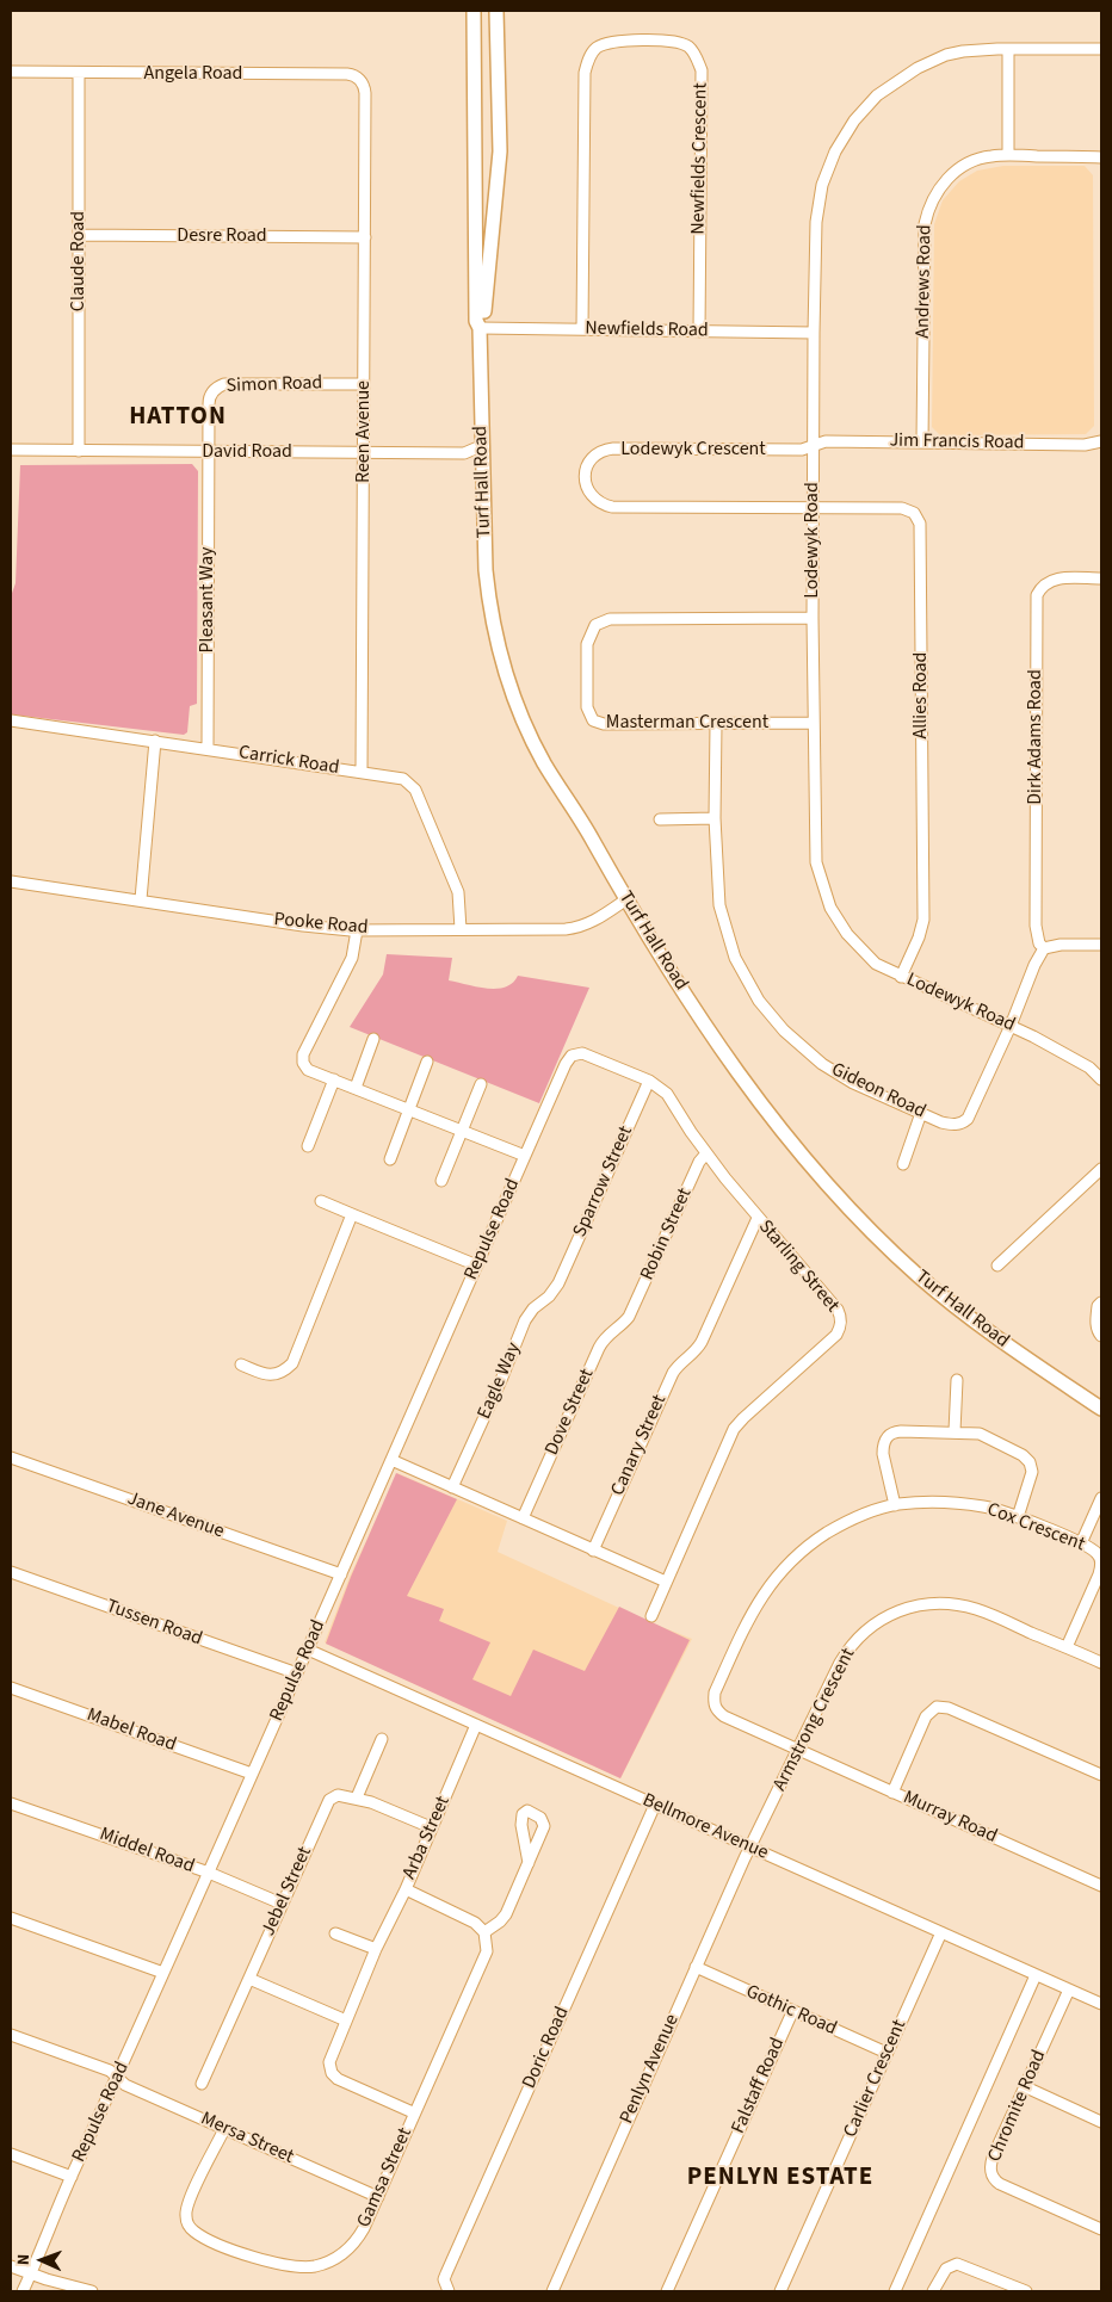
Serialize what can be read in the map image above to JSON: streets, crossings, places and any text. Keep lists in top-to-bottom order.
{
  "streets": {
    "main road": ["Turf Hall Road"],
    "street": [
      "Angela Road",
      "Newfields Crescent",
      "Desre Road",
      "Claude Road",
      "Andrews Road",
      "Newfields Road",
      "Simon Road",
      "Reen Avenue",
      "Jim Francis Road",
      "Lodewyk Crescent",
      "David Road",
      "Lodewyk Road",
      "Pleasant Way",
      "Allies Road",
      "Masterman Crescent",
      "Dirk Adams Road",
      "Carrick Road",
      "Pooke Road",
      "Gideon Road",
      "Sparrow Street",
      "Repulse Road",
      "Robin Street",
      "Starling Street",
      "Eagle Way",
      "Dove Street",
      "Canary Street",
      "Jane Avenue",
      "Cox Crescent",
      "Tussen Road",
      "Armstrong Crescent",
      "Mabel Road",
      "Murray Road",
      "Bellmore Avenue",
      "Arba Street",
      "Middel Road",
      "Jebel Street",
      "Gothic Road",
      "Doric Road",
      "Penlyn Avenue",
      "Carlier Crescent",
      "Falstaff Road",
      "Chromite Road",
      "Mersa Street",
      "Gamsa Street"
    ]
  },
  "crossings": [
    ["Angela Road", "Claude Road"],
    ["Angela Road", "Reen Avenue"],
    ["Newfields Crescent", "Newfields Road"],
    ["Desre Road", "Claude Road"],
    ["Desre Road", "Reen Avenue"],
    ["Claude Road", "David Road"],
    ["Andrews Road", "Jim Francis Road"],
    ["Newfields Road", "Turf Hall Road"],
    ["Newfields Road", "Lodewyk Road"],
    ["Simon Road", "Reen Avenue"],
    ["Simon Road", "David Road"],
    ["Simon Road", "Pleasant Way"],
    ["Reen Avenue", "David Road"],
    ["Reen Avenue", "Carrick Road"],
    ["Jim Francis Road", "Lodewyk Crescent"],
    ["Jim Francis Road", "Lodewyk Road"],
    ["Lodewyk Crescent", "Lodewyk Road"],
    ["Lodewyk Crescent", "Allies Road"],
    ["David Road", "Turf Hall Road"],
    ["David Road", "Pleasant Way"],
    ["Turf Hall Road", "Pooke Road"],
    ["Lodewyk Road", "Allies Road"],
    ["Lodewyk Road", "Masterman Crescent"],
    ["Lodewyk Road", "Gideon Road"],
    ["Pleasant Way", "Carrick Road"],
    ["Masterman Crescent", "Gideon Road"],
    ["Dirk Adams Road", "Gideon Road"],
    ["Carrick Road", "Pooke Road"],
    ["Sparrow Street", "Starling Street"],
    ["Sparrow Street", "Eagle Way"],
    ["Repulse Road", "Starling Street"],
    ["Repulse Road", "Jane Avenue"],
    ["Repulse Road", "Tussen Road"],
    ["Repulse Road", "Mabel Road"],
    ["Repulse Road", "Bellmore Avenue"],
    ["Repulse Road", "Middel Road"],
    ["Repulse Road", "Mersa Street"],
    ["Robin Street", "Starling Street"],
    ["Robin Street", "Dove Street"],
    ["Starling Street", "Canary Street"],
    ["Cox Crescent", "Armstrong Crescent"],
    ["Cox Crescent", "Murray Road"],
    ["Armstrong Crescent", "Murray Road"],
    ["Armstrong Crescent", "Bellmore Avenue"],
    ["Armstrong Crescent", "Penlyn Avenue"],
    ["Bellmore Avenue", "Arba Street"],
    ["Bellmore Avenue", "Doric Road"],
    ["Bellmore Avenue", "Penlyn Avenue"],
    ["Bellmore Avenue", "Carlier Crescent"],
    ["Bellmore Avenue", "Chromite Road"],
    ["Arba Street", "Jebel Street"],
    ["Arba Street", "Gamsa Street"],
    ["Middel Road", "Jebel Street"],
    ["Gothic Road", "Penlyn Avenue"],
    ["Gothic Road", "Carlier Crescent"],
    ["Gothic Road", "Falstaff Road"],
    ["Mersa Street", "Gamsa Street"]
  ],
  "districts": ["HATTON", "PENLYN ESTATE"],
  "north": "left"
}
